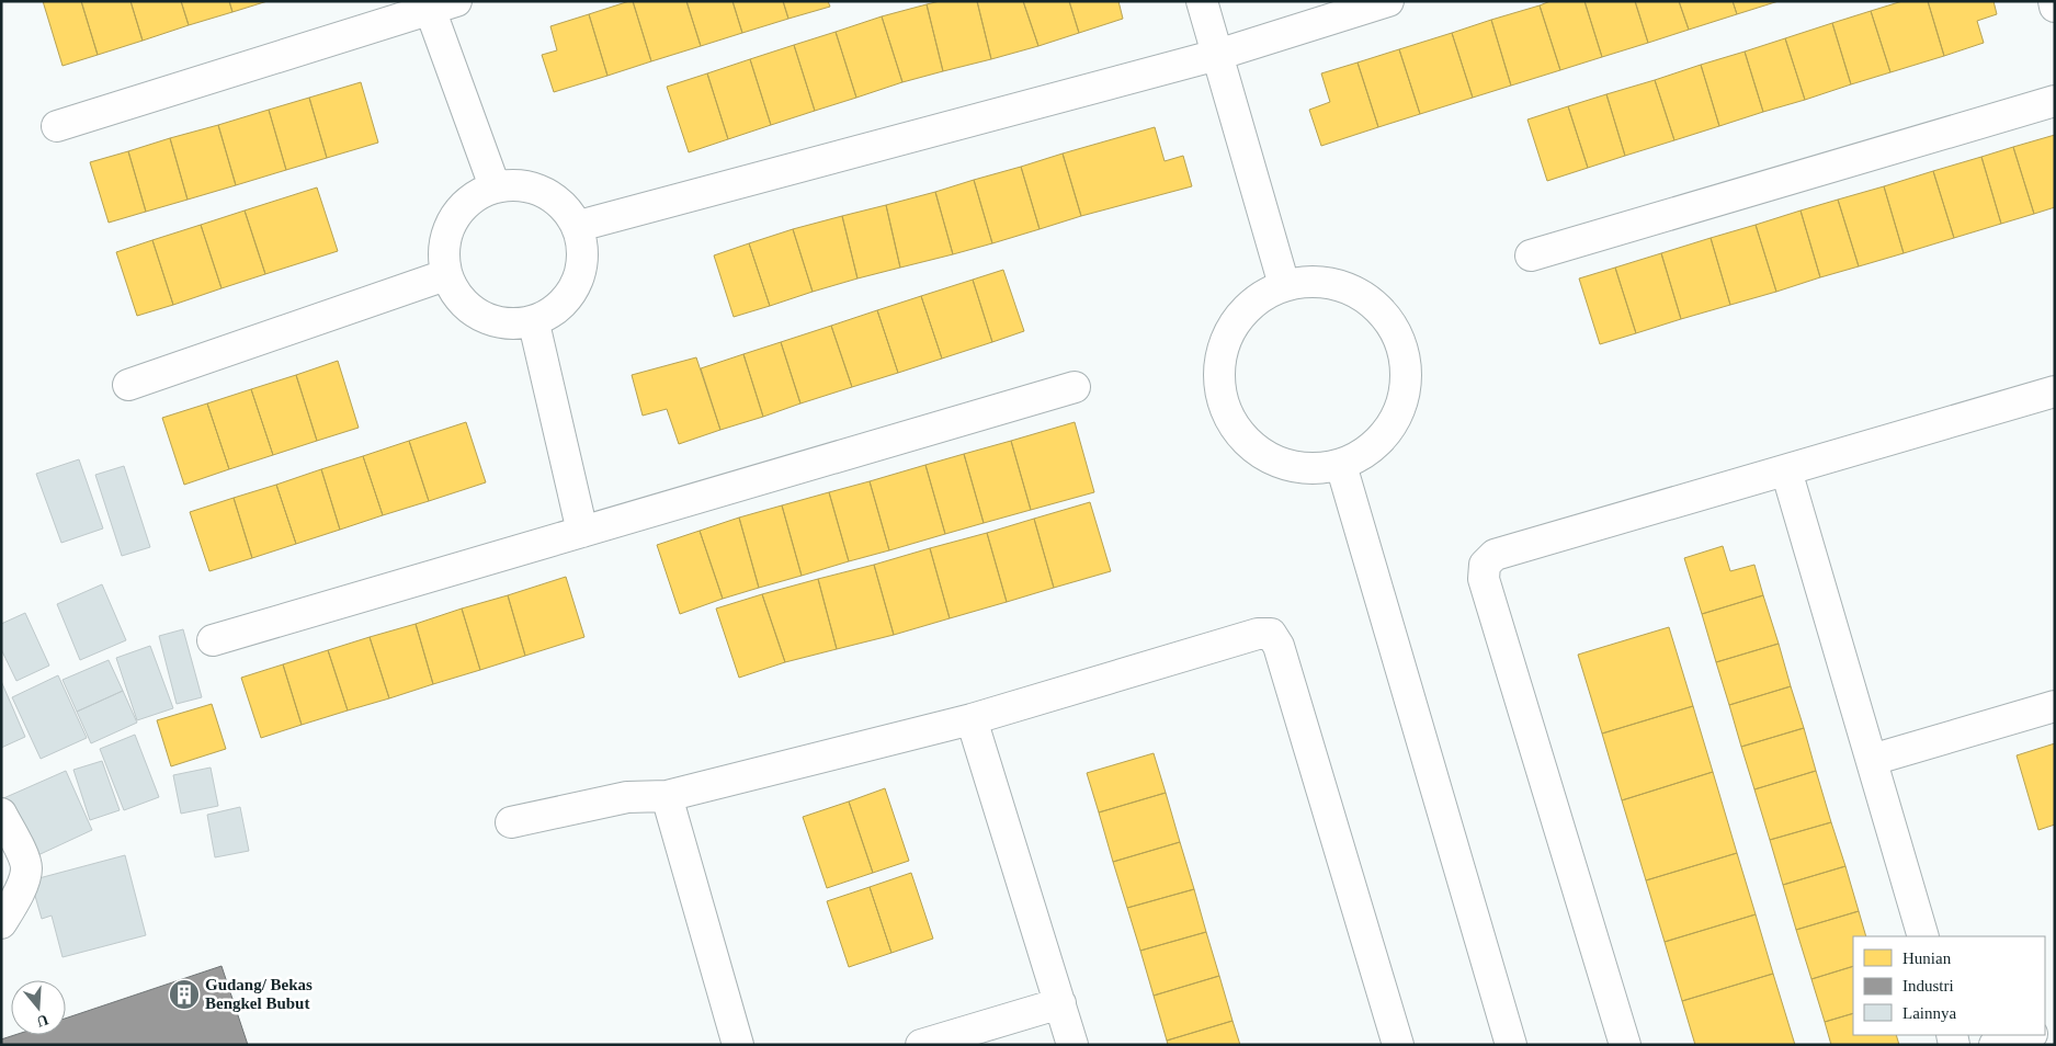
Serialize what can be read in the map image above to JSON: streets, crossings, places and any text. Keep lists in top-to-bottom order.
{
  "places": {
    "building": ["Gudang/ Bekas Bengkel Bubut"]
  },
  "legend": ["Hunian", "Industri", "Lainnya"],
  "north": "bottom"
}
